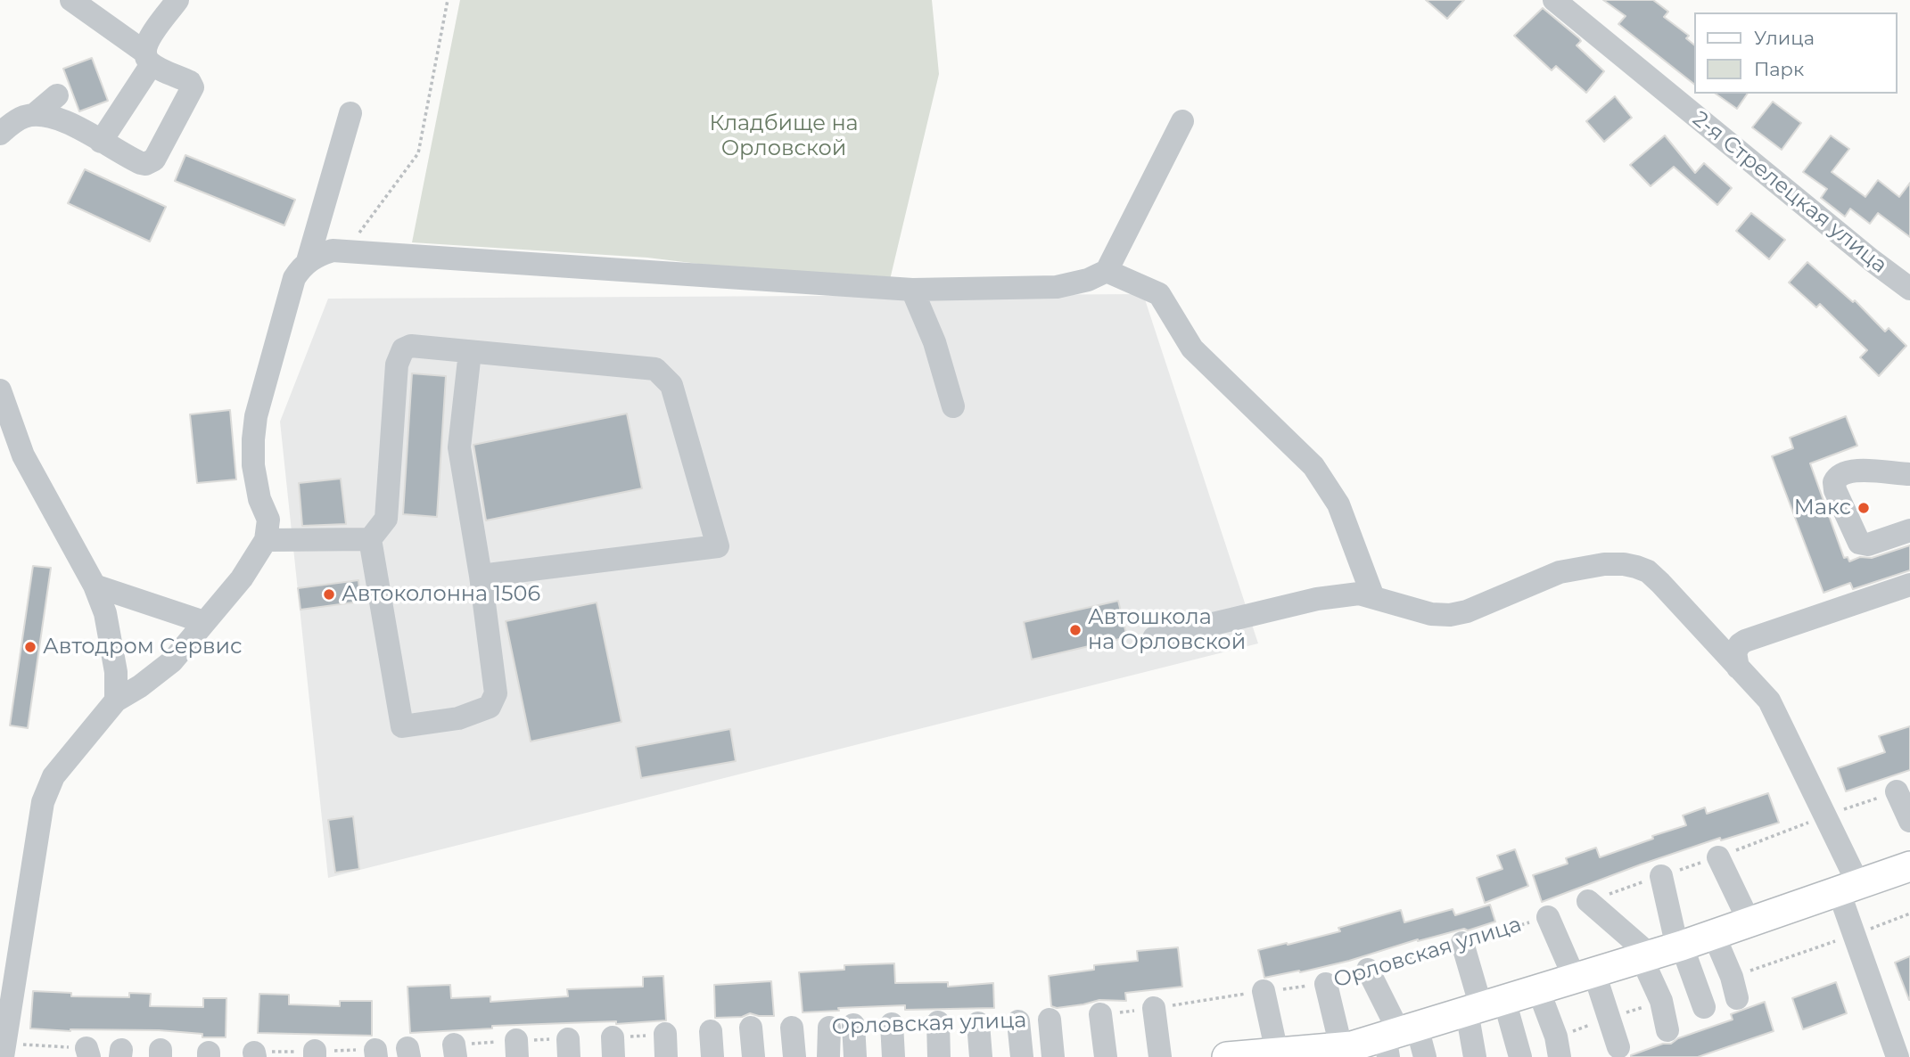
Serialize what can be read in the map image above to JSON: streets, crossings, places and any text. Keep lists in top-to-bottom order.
{
  "streets": {
    "street": ["2-я Стрелецкая улица"],
    "path": ["Орловская улица"]
  },
  "parks": ["Кладбище на Орловской"],
  "places": [
    "Макс",
    "Автоколонна 1506",
    "Автошкола на Орловской",
    "Автодром Сервис"
  ],
  "legend": ["Улица", "Парк"]
}
